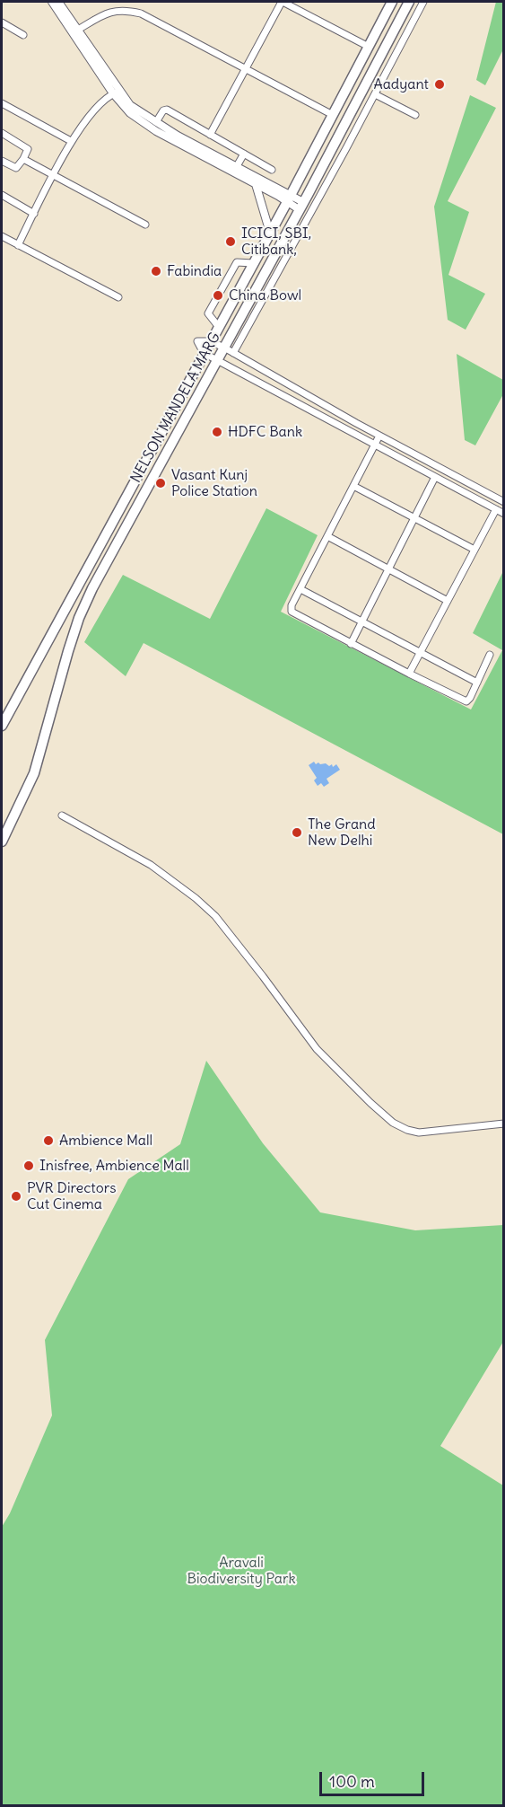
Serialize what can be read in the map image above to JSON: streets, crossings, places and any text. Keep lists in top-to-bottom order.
{
  "streets": {
    "main road": ["NELSON MANDELA MARG"]
  },
  "parks": ["Aravali Biodiversity Park"],
  "places": [
    "Aadyant",
    "ICICI, SBI, Citibank,",
    "Fabindia",
    "China Bowl",
    "HDFC Bank",
    "Vasant Kunj Police Station",
    "The Grand New Delhi",
    "Ambience Mall",
    "Inisfree, Ambience Mall",
    "PVR Directors Cut Cinema"
  ],
  "scale_bar": "100 m"
}
